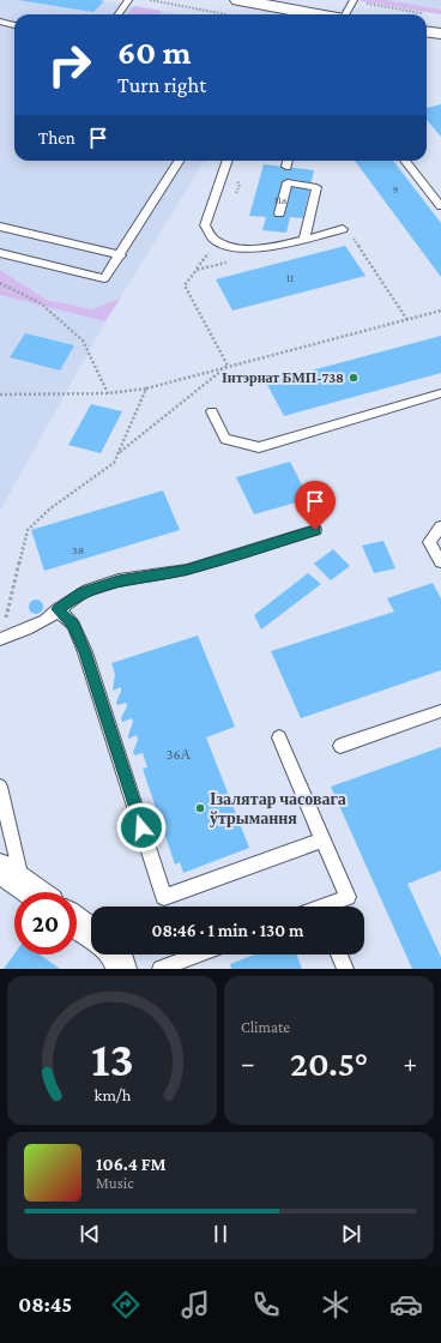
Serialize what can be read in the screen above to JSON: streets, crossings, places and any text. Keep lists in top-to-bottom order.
{
  "places": ["Інтэрнат БМП-738", "Ізалятар часовага ўтрымання"],
  "house_numbers": [
    "9",
    "11а",
    "11",
    "38",
    "36А"
  ],
  "page": {
    "turn": ["60 m", "Turn right"],
    "then": "Then",
    "limit": "20",
    "trip": "08:46 · 1 min · 130 m",
    "tile": "Climate",
    "heat": ["−", "20.5°", "+"],
    "song": ["106.4 FM", "Music"],
    "tabs": "08:45",
    "gauge": ["13", "km/h"]
  }
}
